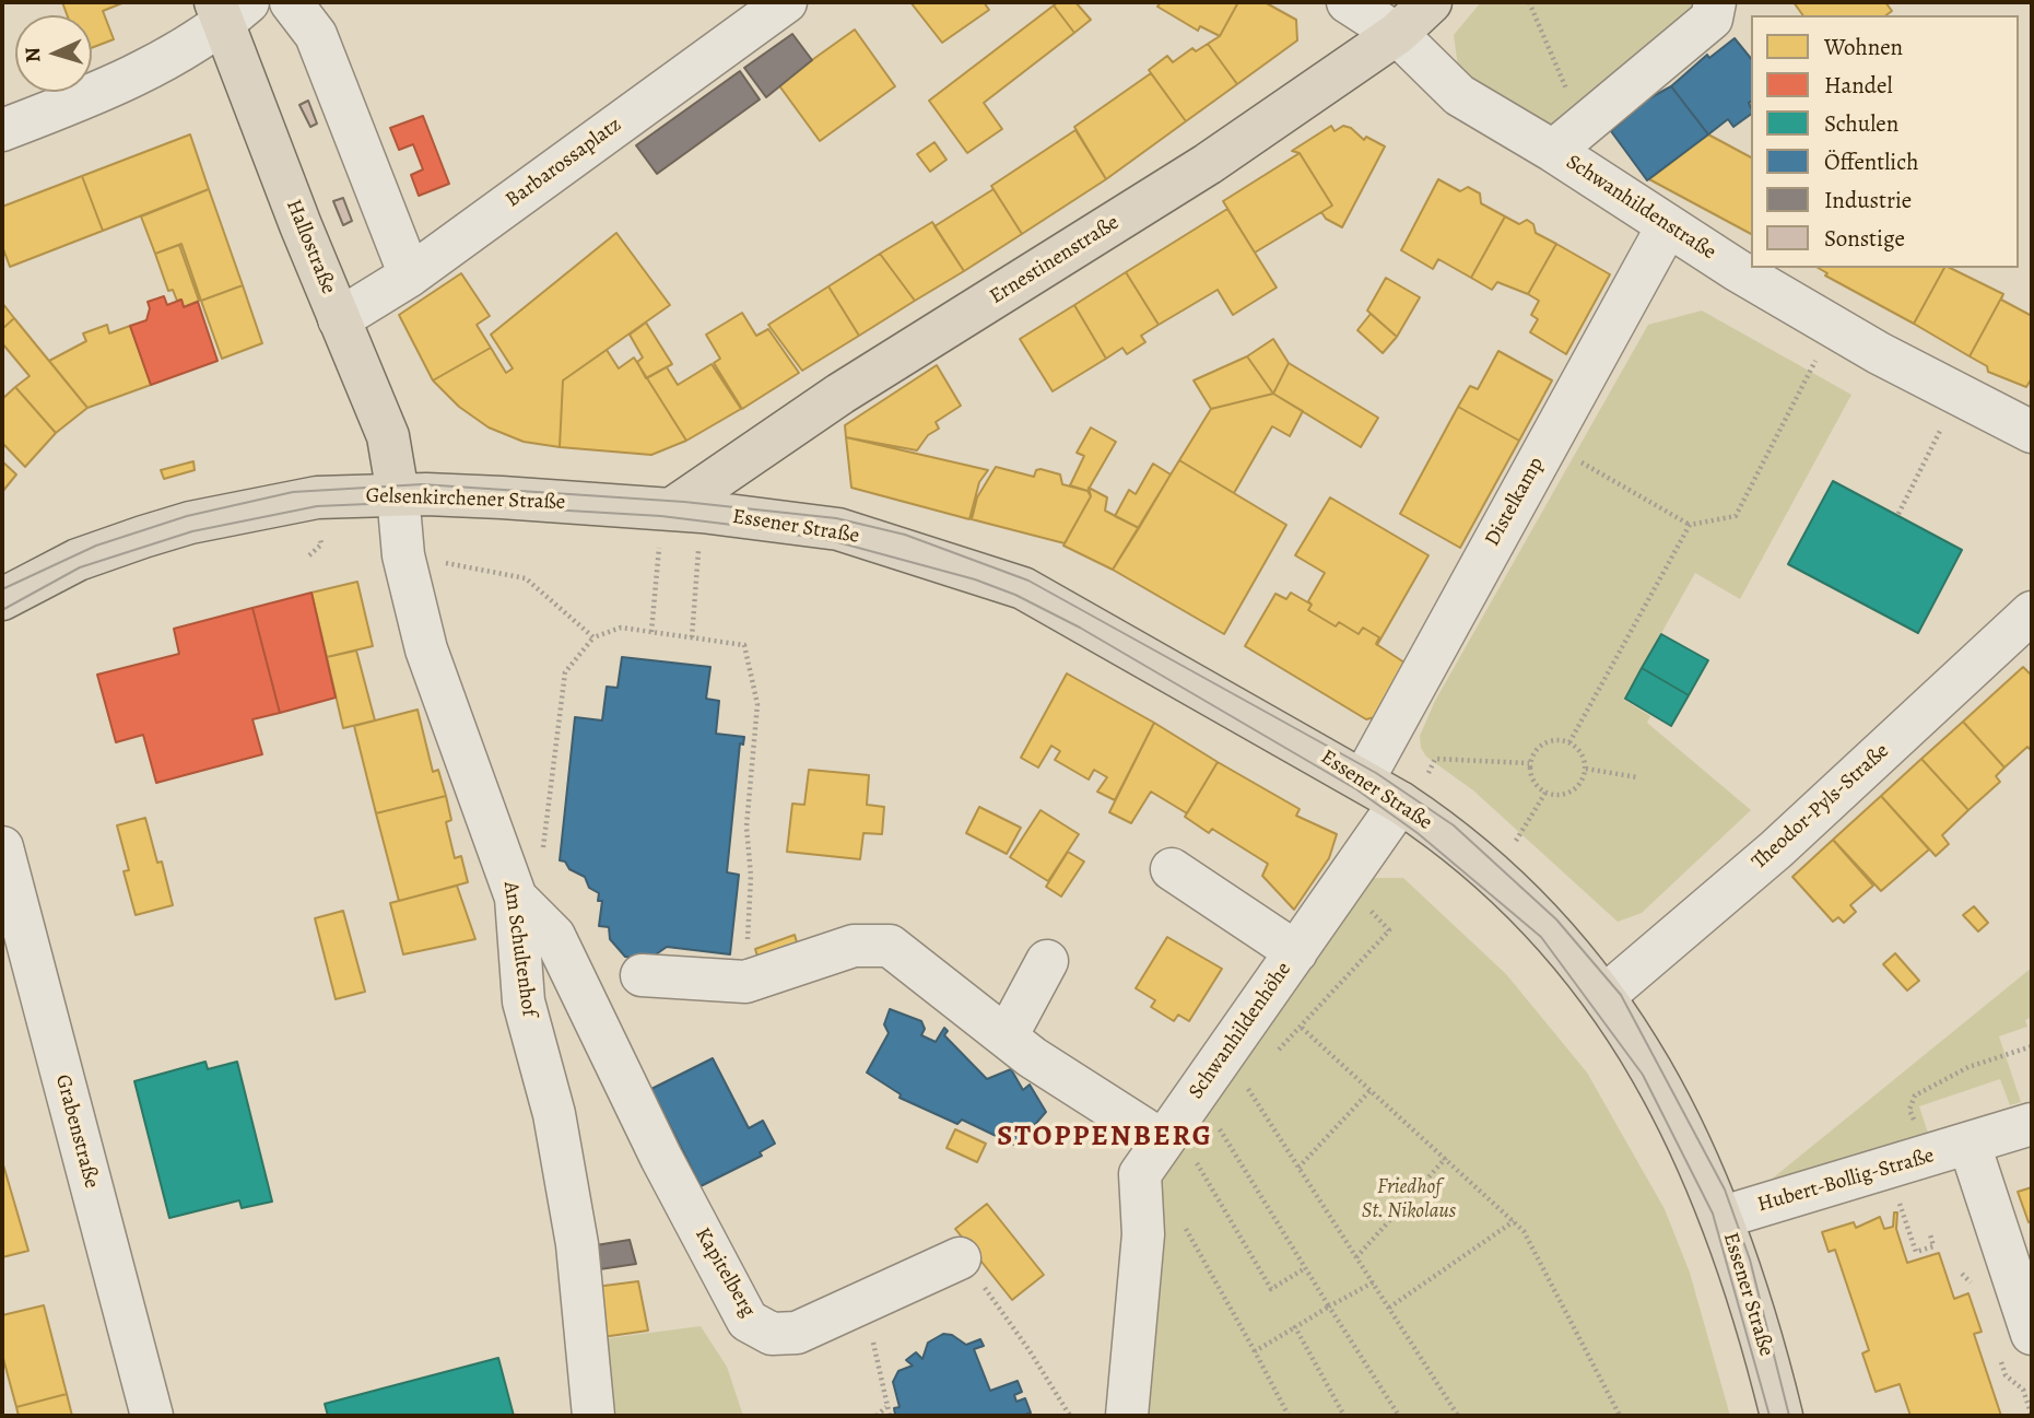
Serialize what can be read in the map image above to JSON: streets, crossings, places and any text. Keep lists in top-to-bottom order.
{
  "streets": {
    "main road": [
      "Hallostraße",
      "Ernestinenstraße",
      "Gelsenkirchener Straße",
      "Essener Straße"
    ],
    "street": [
      "Barbarossaplatz",
      "Schwanhildenstraße",
      "Distelkamp",
      "Theodor-Pyls-Straße",
      "Am Schultenhof",
      "Schwanhildenhöhe",
      "Grabenstraße",
      "Hubert-Bollig-Straße",
      "Kapitelberg"
    ]
  },
  "crossings": [
    ["Barbarossaplatz", "Hallostraße"],
    ["Schwanhildenstraße", "Ernestinenstraße"],
    ["Schwanhildenstraße", "Distelkamp"],
    ["Hallostraße", "Gelsenkirchener Straße"],
    ["Hallostraße", "Am Schultenhof"],
    ["Ernestinenstraße", "Gelsenkirchener Straße"],
    ["Ernestinenstraße", "Essener Straße"],
    ["Gelsenkirchener Straße", "Essener Straße"],
    ["Gelsenkirchener Straße", "Am Schultenhof"],
    ["Distelkamp", "Essener Straße"],
    ["Essener Straße", "Theodor-Pyls-Straße"],
    ["Essener Straße", "Schwanhildenhöhe"],
    ["Essener Straße", "Hubert-Bollig-Straße"],
    ["Am Schultenhof", "Kapitelberg"]
  ],
  "districts": ["STOPPENBERG"],
  "parks": ["Friedhof St. Nikolaus"],
  "legend": [
    "Wohnen",
    "Handel",
    "Schulen",
    "Öffentlich",
    "Industrie",
    "Sonstige"
  ],
  "north": "left"
}
